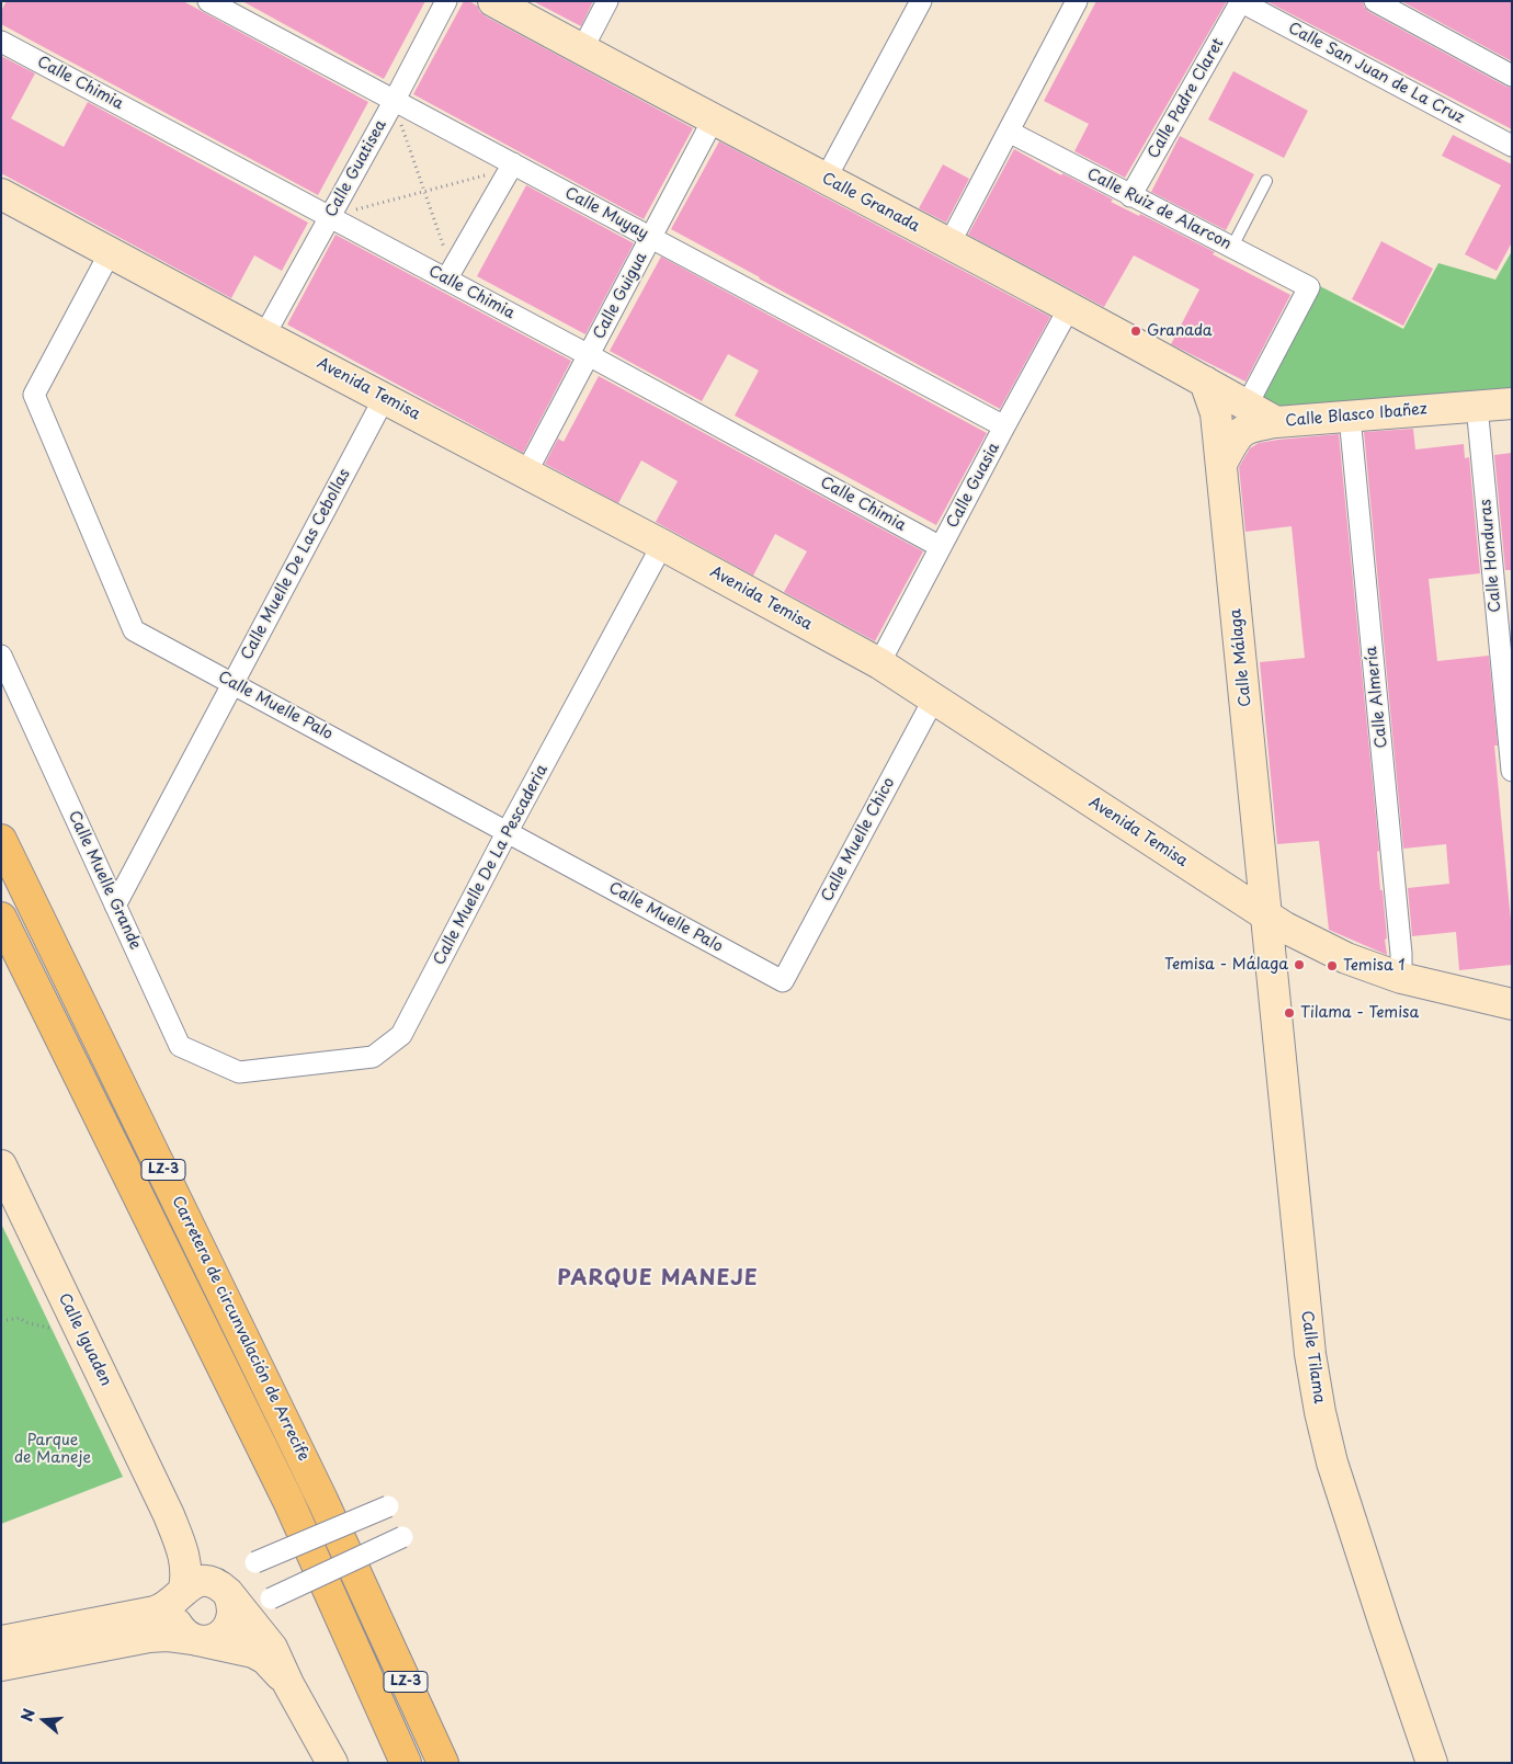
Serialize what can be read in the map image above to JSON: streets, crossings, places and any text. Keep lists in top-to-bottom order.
{
  "streets": {
    "highway": ["LZ-3", "Carretera de circunvalación de Arrecife"],
    "street": [
      "Calle San Juan de La Cruz",
      "Calle Chimia",
      "Calle Padre Claret",
      "Calle Guatisea",
      "Calle Granada",
      "Calle Ruiz de Alarcon",
      "Calle Muyay",
      "Calle Guigua",
      "Avenida Temisa",
      "Calle Blasco Ibañez",
      "Calle Guasia",
      "Calle Honduras",
      "Calle Muelle De Las Cebollas",
      "Calle Málaga",
      "Calle Almería",
      "Calle Muelle Palo",
      "Calle Muelle Chico",
      "Calle Muelle De La Pescaderia",
      "Calle Muelle Grande",
      "Calle Iguaden",
      "Calle Tilama"
    ]
  },
  "crossings": [
    ["Calle San Juan de La Cruz", "Calle Padre Claret"],
    ["Calle Chimia", "Calle Guatisea"],
    ["Calle Chimia", "Calle Guigua"],
    ["Calle Chimia", "Calle Guasia"],
    ["Calle Padre Claret", "Calle Ruiz de Alarcon"],
    ["Calle Guatisea", "Calle Muyay"],
    ["Calle Guatisea", "Avenida Temisa"],
    ["Calle Granada", "Calle Ruiz de Alarcon"],
    ["Calle Granada", "Calle Guigua"],
    ["Calle Granada", "Calle Blasco Ibañez"],
    ["Calle Granada", "Calle Guasia"],
    ["Calle Granada", "Calle Málaga"],
    ["Calle Muyay", "Calle Guigua"],
    ["Calle Muyay", "Calle Guasia"],
    ["Calle Guigua", "Avenida Temisa"],
    ["Avenida Temisa", "Calle Guasia"],
    ["Avenida Temisa", "Calle Muelle De Las Cebollas"],
    ["Avenida Temisa", "Calle Málaga"],
    ["Avenida Temisa", "Calle Almería"],
    ["Avenida Temisa", "Calle Muelle Palo"],
    ["Avenida Temisa", "Calle Muelle Chico"],
    ["Avenida Temisa", "Calle Muelle De La Pescaderia"],
    ["Avenida Temisa", "Calle Tilama"],
    ["Calle Blasco Ibañez", "Calle Honduras"],
    ["Calle Blasco Ibañez", "Calle Málaga"],
    ["Calle Blasco Ibañez", "Calle Almería"],
    ["Calle Muelle De Las Cebollas", "Calle Muelle Palo"],
    ["Calle Muelle De Las Cebollas", "Calle Muelle Grande"],
    ["Calle Málaga", "Calle Tilama"],
    ["Calle Muelle Palo", "Calle Muelle Chico"],
    ["Calle Muelle Palo", "Calle Muelle De La Pescaderia"],
    ["Calle Muelle De La Pescaderia", "Calle Muelle Grande"]
  ],
  "districts": ["PARQUE MANEJE"],
  "parks": ["Parque de Maneje"],
  "places": [
    "Granada",
    "Temisa - Málaga",
    "Temisa 1",
    "Tilama - Temisa"
  ],
  "north": "left"
}
